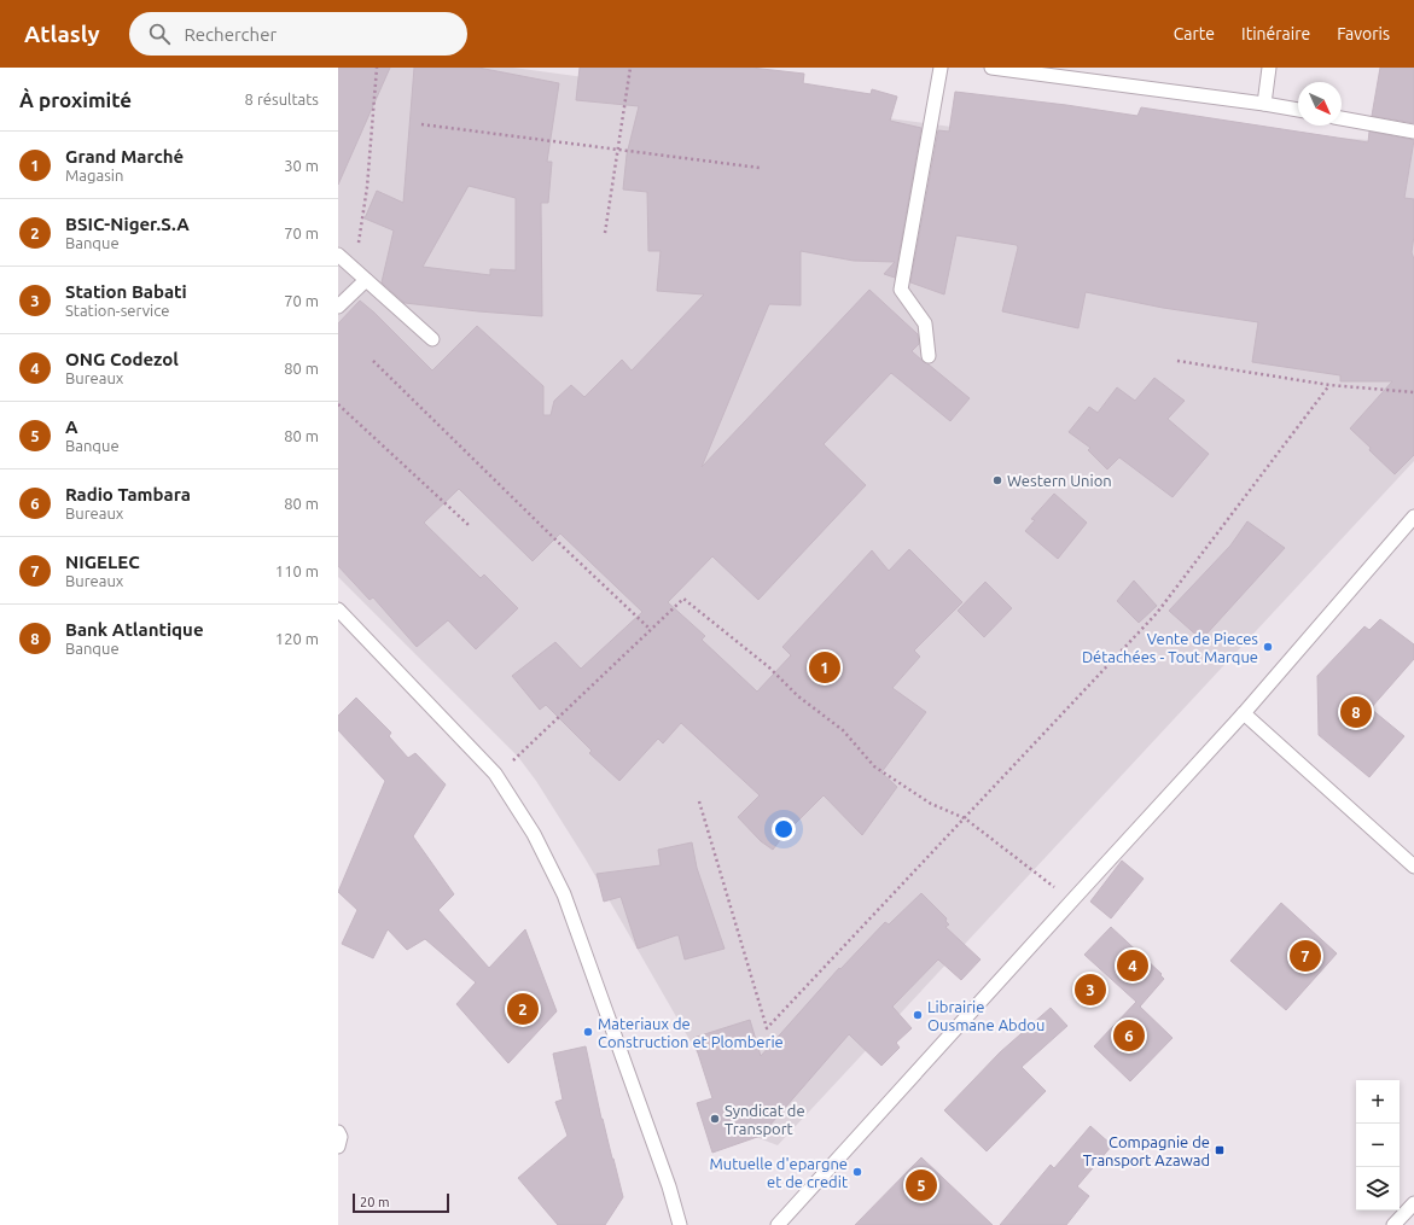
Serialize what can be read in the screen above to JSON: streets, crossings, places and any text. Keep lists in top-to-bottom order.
{
  "places": {
    "other": [
      "Western Union",
      "Vente de Pieces Détachées - Tout Marque",
      "Librairie Ousmane Abdou",
      "Materiaux de Construction et Plomberie",
      "Syndicat de Transport",
      "Mutuelle d'epargne et de credit"
    ],
    "transit": ["Compagnie de Transport Azawad"]
  },
  "scale_bar": "20 m",
  "north": "bottom right",
  "page": {
    "header": "Atlasly",
    "search": "Rechercher",
    "nav": ["Carte", "Itinéraire", "Favoris"],
    "heading": ["À proximité", "8 résultats"],
    "list": [
      {
        "mark": "1",
        "name": "Grand Marché",
        "note": "Magasin",
        "value": "30 m"
      },
      {
        "mark": "2",
        "name": "BSIC-Niger.S.A",
        "note": "Banque",
        "value": "70 m"
      },
      {
        "mark": "3",
        "name": "Station Babati",
        "note": "Station-service",
        "value": "70 m"
      },
      {
        "mark": "4",
        "name": "ONG Codezol",
        "note": "Bureaux",
        "value": "80 m"
      },
      {
        "mark": "5",
        "name": "A",
        "note": "Banque",
        "value": "80 m"
      },
      {
        "mark": "6",
        "name": "Radio Tambara",
        "note": "Bureaux",
        "value": "80 m"
      },
      {
        "mark": "7",
        "name": "NIGELEC",
        "note": "Bureaux",
        "value": "110 m"
      },
      {
        "mark": "8",
        "name": "Bank Atlantique",
        "note": "Banque",
        "value": "120 m"
      }
    ],
    "pins": [
      "1",
      "8",
      "7",
      "4",
      "3",
      "2",
      "6",
      "5"
    ],
    "map_buttons": ["+", "−"],
    "scale": "20 m"
  }
}
